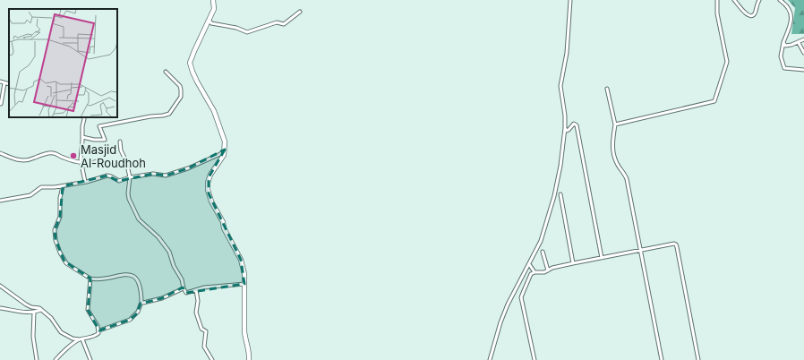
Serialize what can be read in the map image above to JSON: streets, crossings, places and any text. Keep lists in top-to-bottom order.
{
  "places": ["Masjid Al-Roudhoh"]
}
